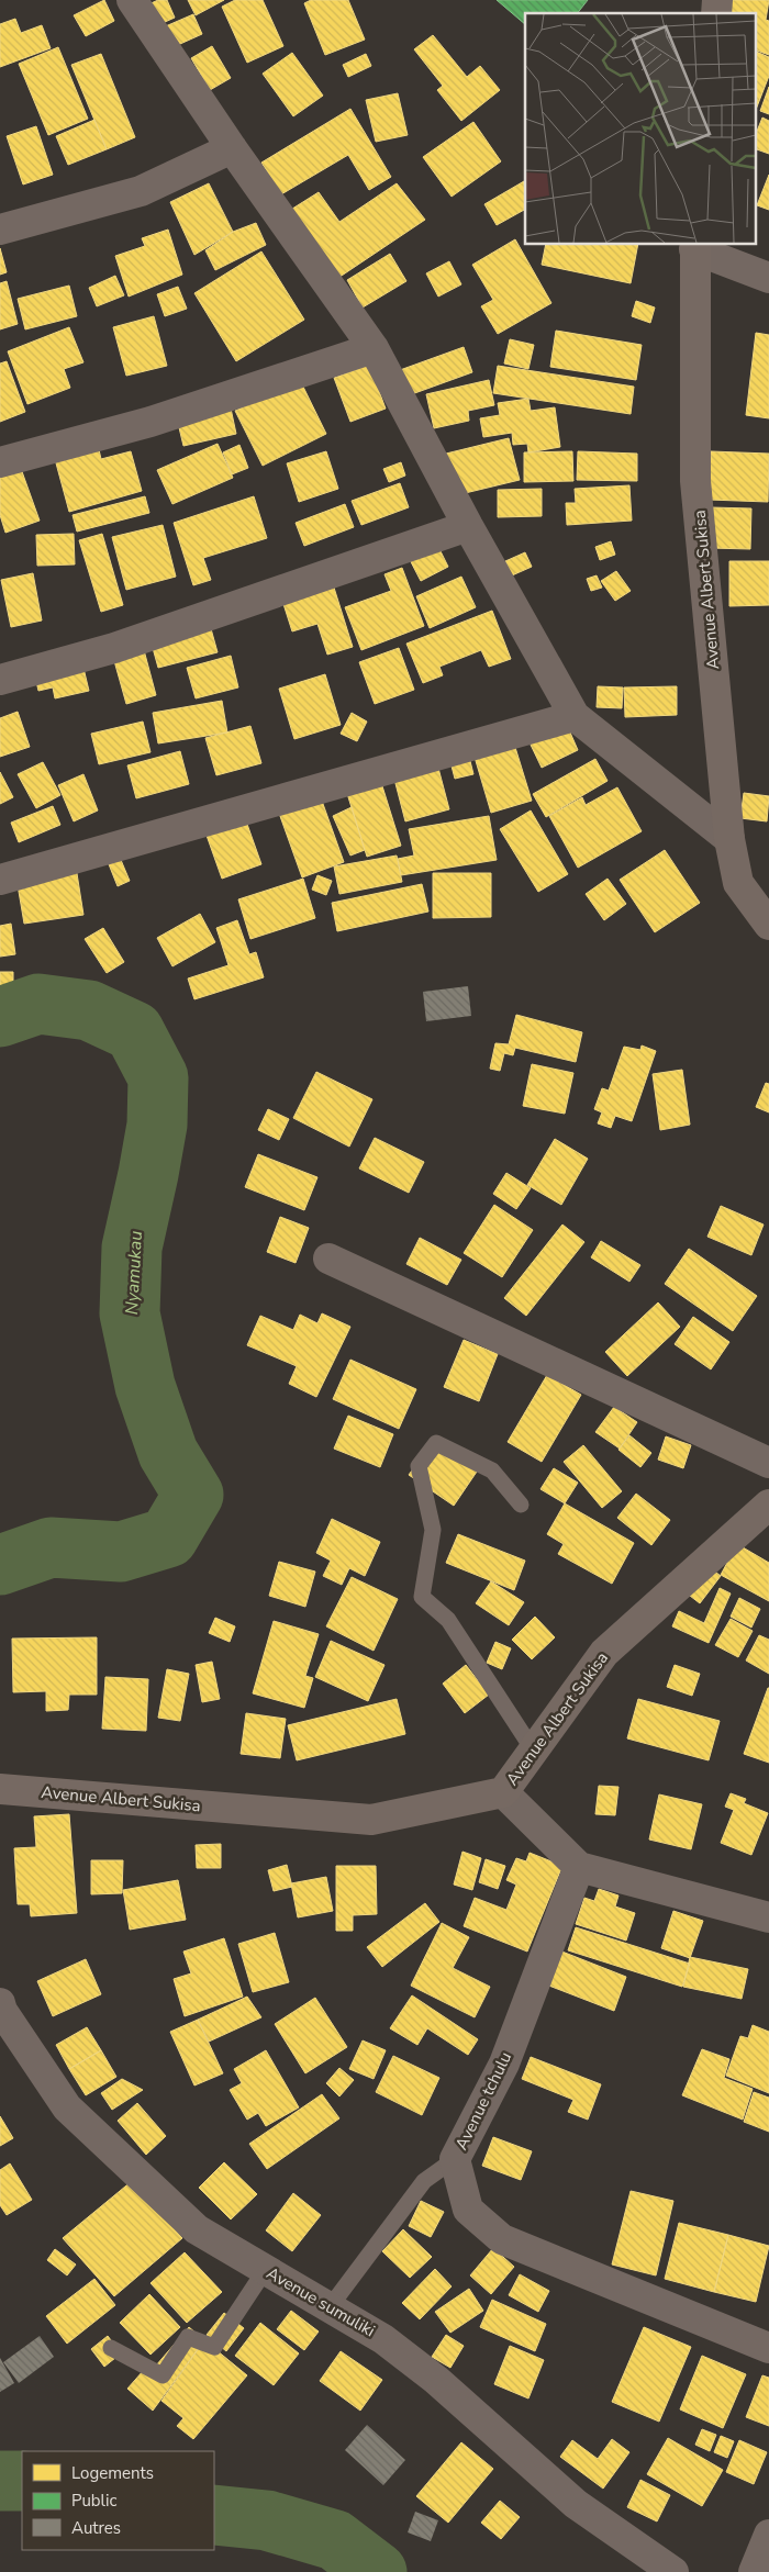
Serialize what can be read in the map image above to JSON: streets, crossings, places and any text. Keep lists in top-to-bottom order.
{
  "streets": {
    "street": ["Avenue Albert Sukisa", "Avenue tchulu", "Avenue sumuliki"]
  },
  "water": ["Nyamukau"],
  "legend": ["Logements", "Public", "Autres"]
}
